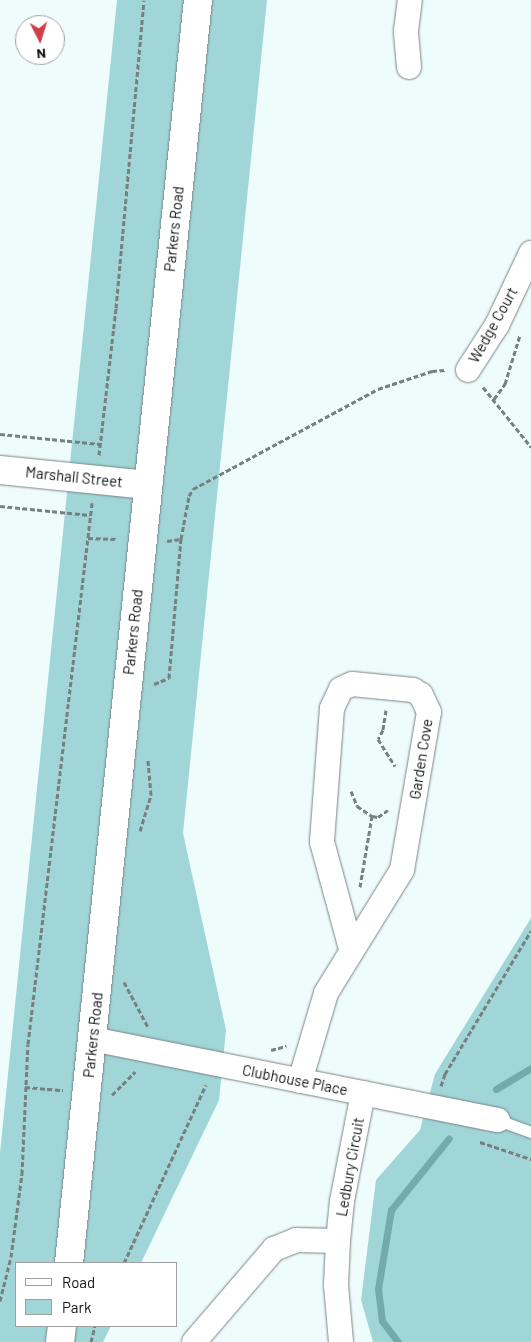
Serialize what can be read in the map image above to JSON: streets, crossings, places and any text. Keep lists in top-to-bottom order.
{
  "streets": {
    "main road": ["Parkers Road", "Marshall Street"],
    "street": [
      "Wedge Court",
      "Garden Cove",
      "Clubhouse Place",
      "Ledbury Circuit"
    ]
  },
  "crossings": [
    ["Parkers Road", "Marshall Street"],
    ["Parkers Road", "Clubhouse Place"],
    ["Garden Cove", "Clubhouse Place"],
    ["Clubhouse Place", "Ledbury Circuit"]
  ],
  "legend": ["Road", "Park"],
  "north": "bottom"
}
